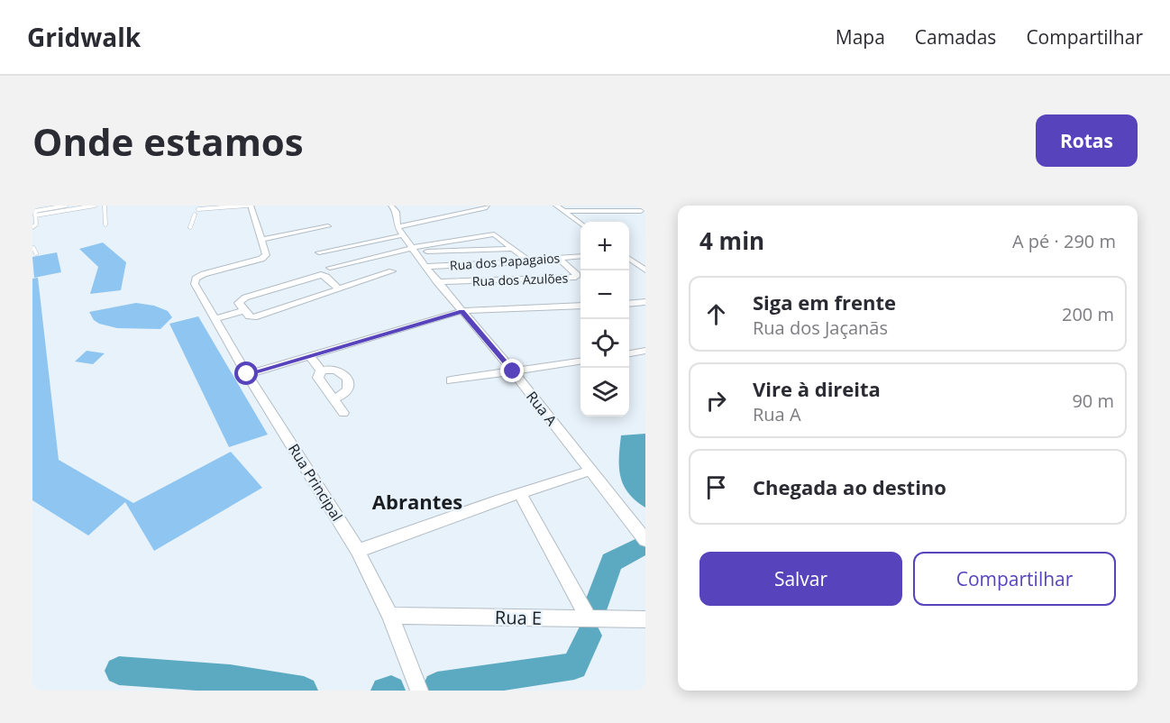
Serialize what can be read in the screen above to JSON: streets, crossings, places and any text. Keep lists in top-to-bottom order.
{
  "streets": {
    "street": [
      "Rua dos Papagaios",
      "Rua dos Azulões",
      "Rua A",
      "Rua Principal",
      "Rua E"
    ]
  },
  "crossings": [
    ["Rua dos Papagaios", "Rua dos Azulões"],
    ["Rua dos Papagaios", "Rua A"],
    ["Rua dos Azulões", "Rua A"],
    ["Rua Principal", "Rua E"]
  ],
  "districts": ["Abrantes"],
  "page": {
    "header": "Gridwalk",
    "nav": ["Mapa", "Camadas", "Compartilhar"],
    "buttons": [
      "Rotas",
      ["Salvar", "Compartilhar"]
    ],
    "title": "Onde estamos",
    "heading": ["4 min", "A pé · 290 m"],
    "map_buttons": ["+", "−"],
    "list": [
      ["Siga em frente", "Rua dos Jaçanãs", "200 m"],
      ["Vire à direita", "Rua A", "90 m"],
      "Chegada ao destino"
    ]
  }
}
